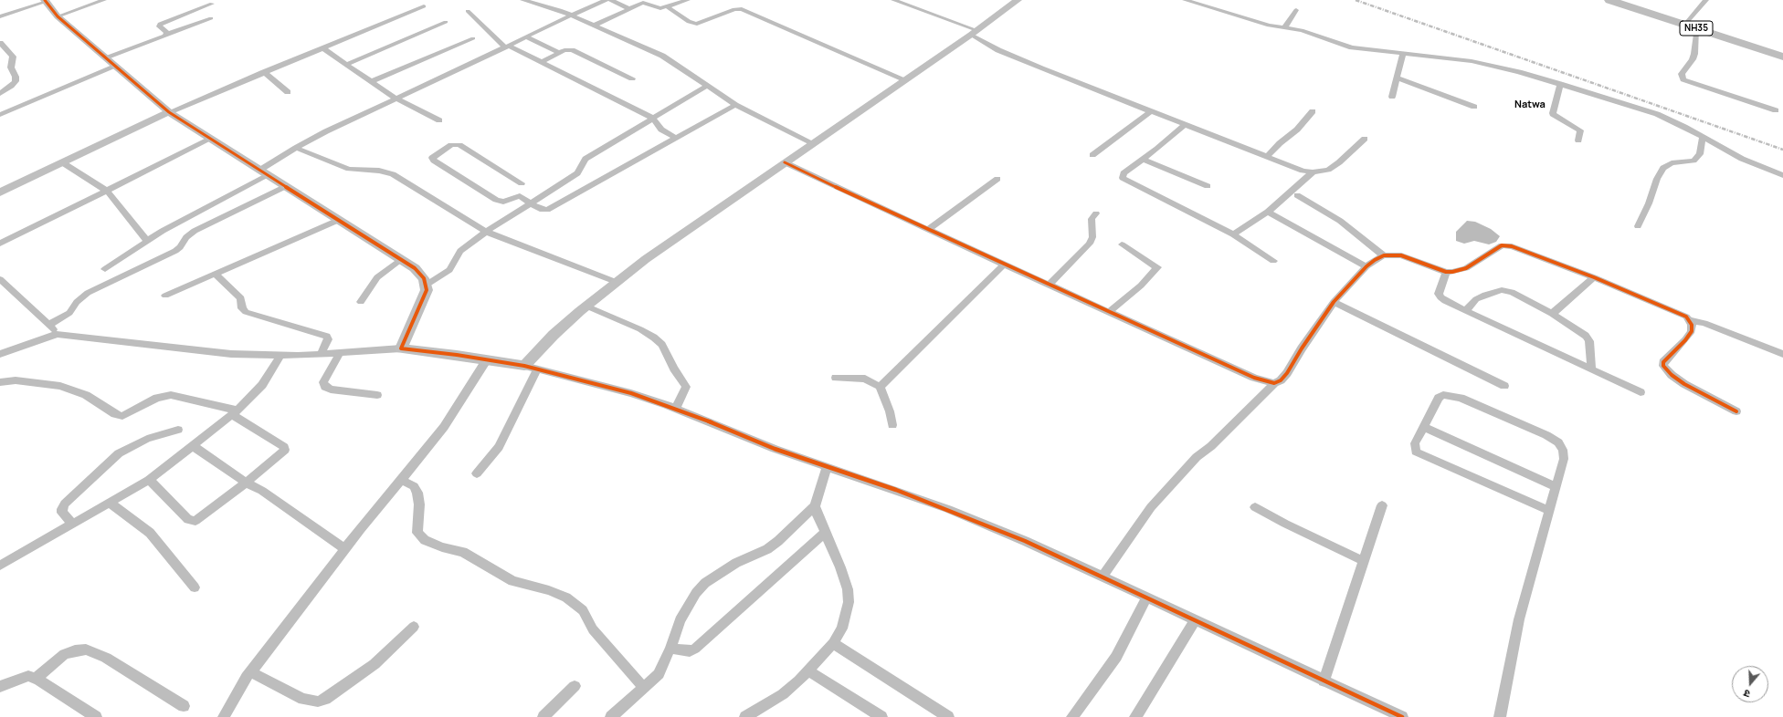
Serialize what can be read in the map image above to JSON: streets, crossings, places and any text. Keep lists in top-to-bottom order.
{
  "streets": {
    "highway": ["NH35"]
  },
  "districts": ["Natwa"],
  "north": "bottom"
}
